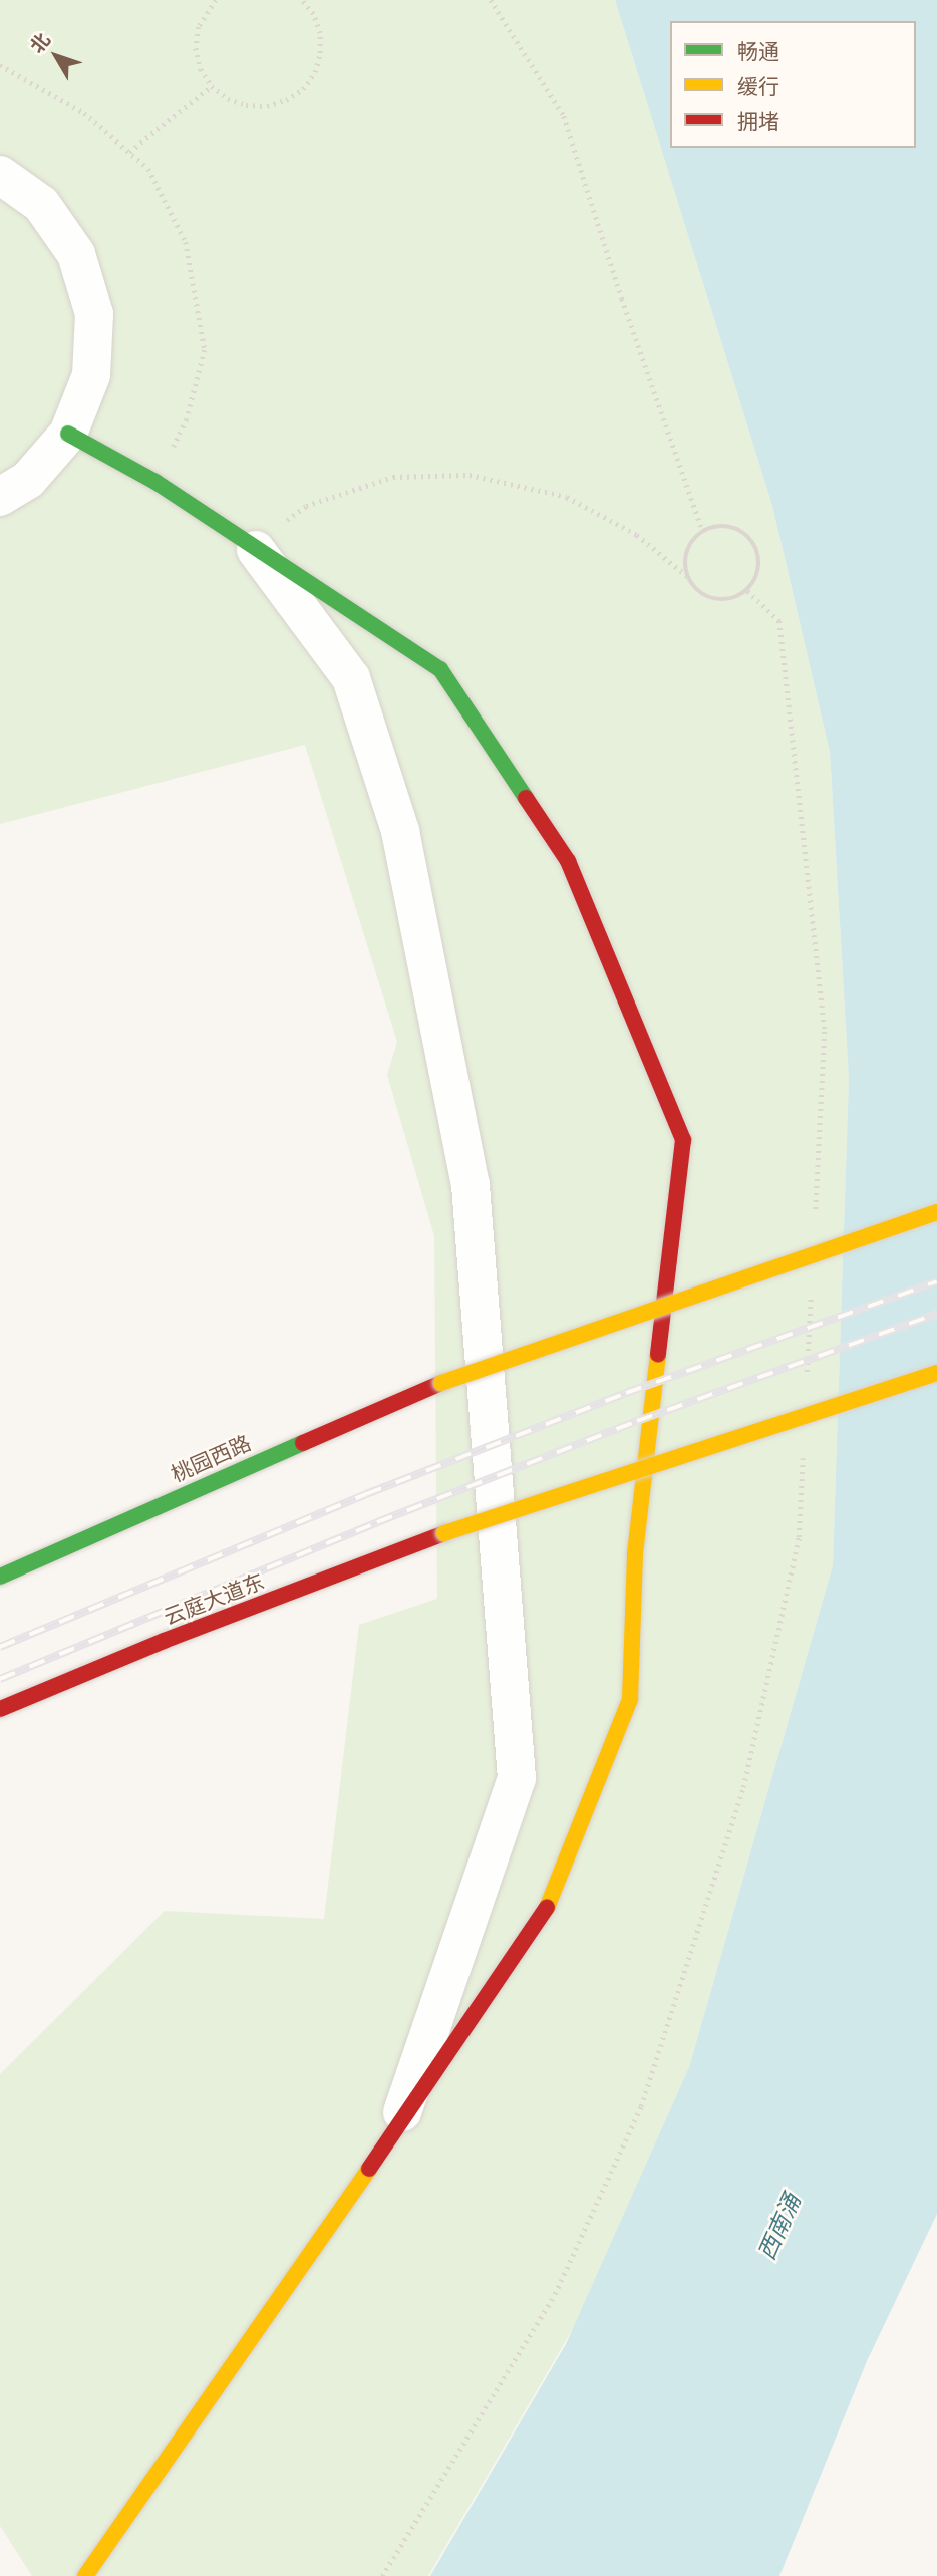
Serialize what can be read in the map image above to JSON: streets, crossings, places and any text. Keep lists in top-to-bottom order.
{
  "streets": {
    "street": ["桃园西路", "云庭大道东"]
  },
  "water": ["西南涌"],
  "legend": ["畅通", "缓行", "拥堵"],
  "north": "top left"
}
